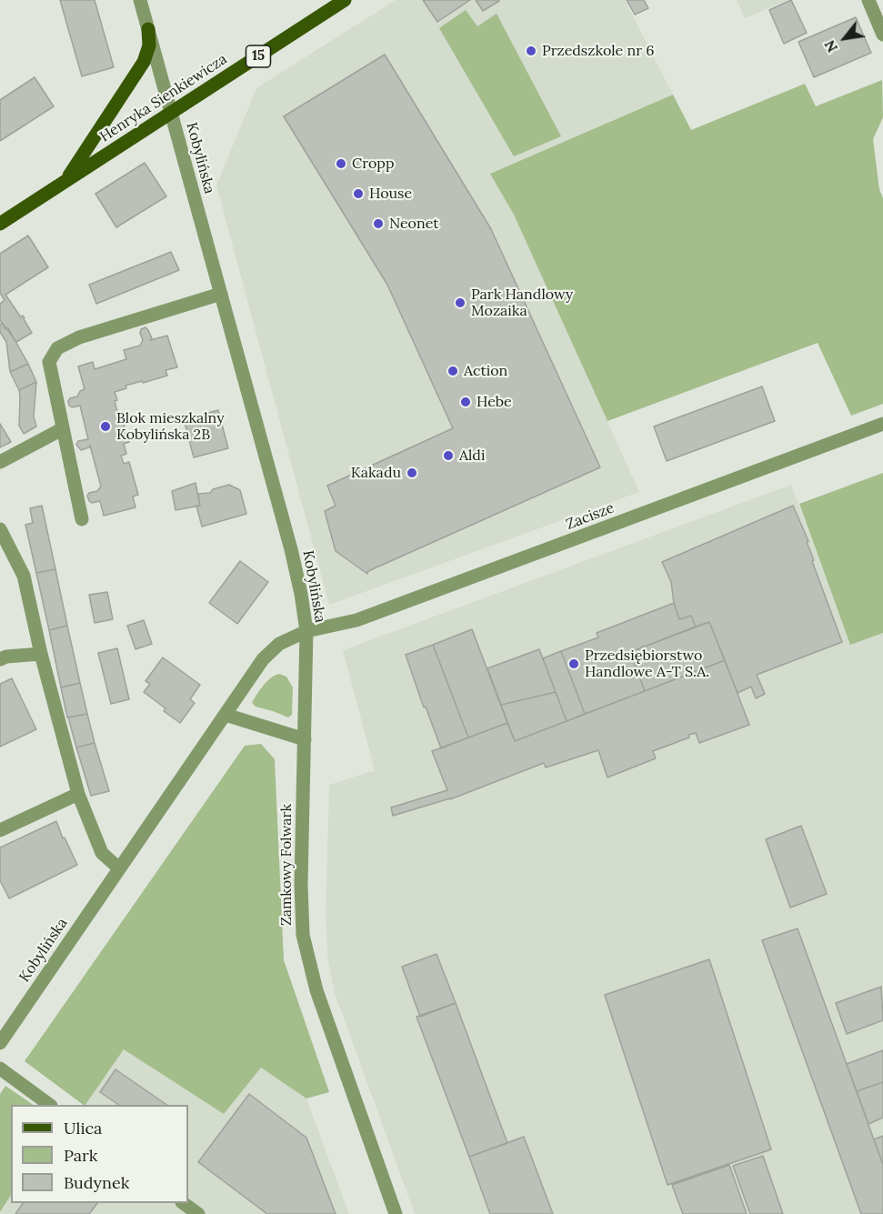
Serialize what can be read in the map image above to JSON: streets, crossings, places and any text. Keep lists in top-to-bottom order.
{
  "streets": {
    "main road": ["15", "Henryka Sienkiewicza"],
    "street": ["Kobylińska", "Zacisze", "Zamkowy Folwark"]
  },
  "crossings": [
    ["Henryka Sienkiewicza", "Kobylińska"],
    ["Kobylińska", "Zacisze"],
    ["Kobylińska", "Zamkowy Folwark"],
    ["Zacisze", "Zamkowy Folwark"]
  ],
  "places": [
    "Przedszkole nr 6",
    "Cropp",
    "House",
    "Neonet",
    "Park Handlowy Mozaika",
    "Action",
    "Hebe",
    "Blok mieszkalny Kobylińska 2B",
    "Aldi",
    "Kakadu",
    "Przedsiębiorstwo Handlowe A-T S.A."
  ],
  "legend": ["Ulica", "Park", "Budynek"],
  "north": "bottom left"
}
